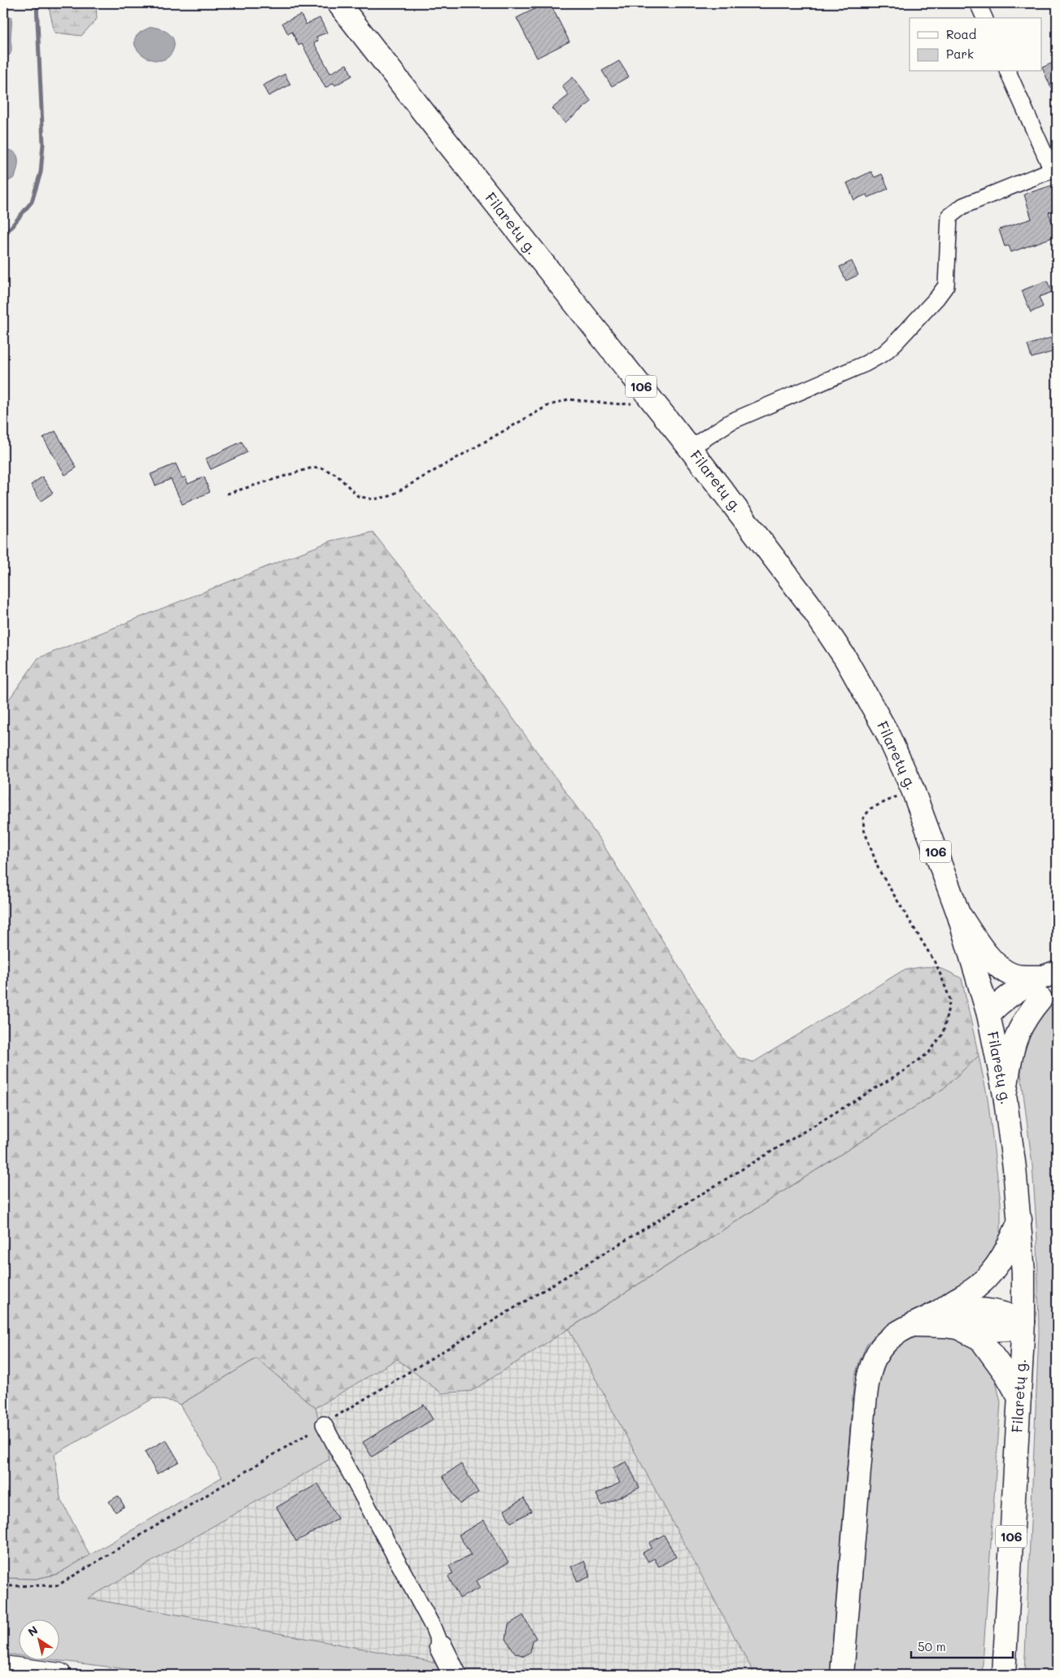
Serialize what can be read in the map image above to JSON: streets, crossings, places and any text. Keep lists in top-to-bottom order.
{
  "streets": {
    "main road": ["Filaretų g.", "106"]
  },
  "legend": ["Road", "Park"],
  "scale_bar": "50 m",
  "north": "top left"
}
